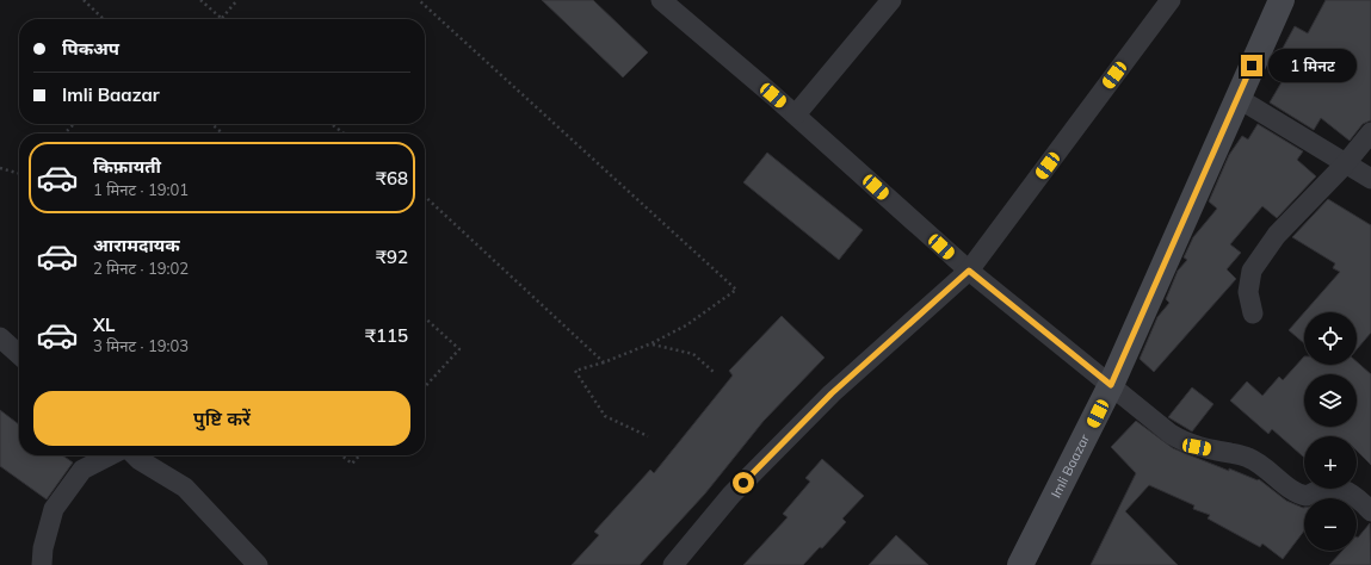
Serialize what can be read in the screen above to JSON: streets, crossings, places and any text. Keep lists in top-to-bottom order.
{
  "streets": {
    "main road": ["Imli Baazar"]
  },
  "page": {
    "banner": ["पिकअप", "Imli Baazar"],
    "bubble": "1 मिनट",
    "list": [
      {
        "name": "किफ़ायती",
        "note": "1 मिनट · 19:01",
        "value": "₹68"
      },
      {
        "name": "आरामदायक",
        "note": "2 मिनट · 19:02",
        "value": "₹92"
      },
      {
        "name": "XL",
        "note": "3 मिनट · 19:03",
        "value": "₹115"
      }
    ],
    "map_buttons": ["+", "−"],
    "buttons": "पुष्टि करें"
  }
}
